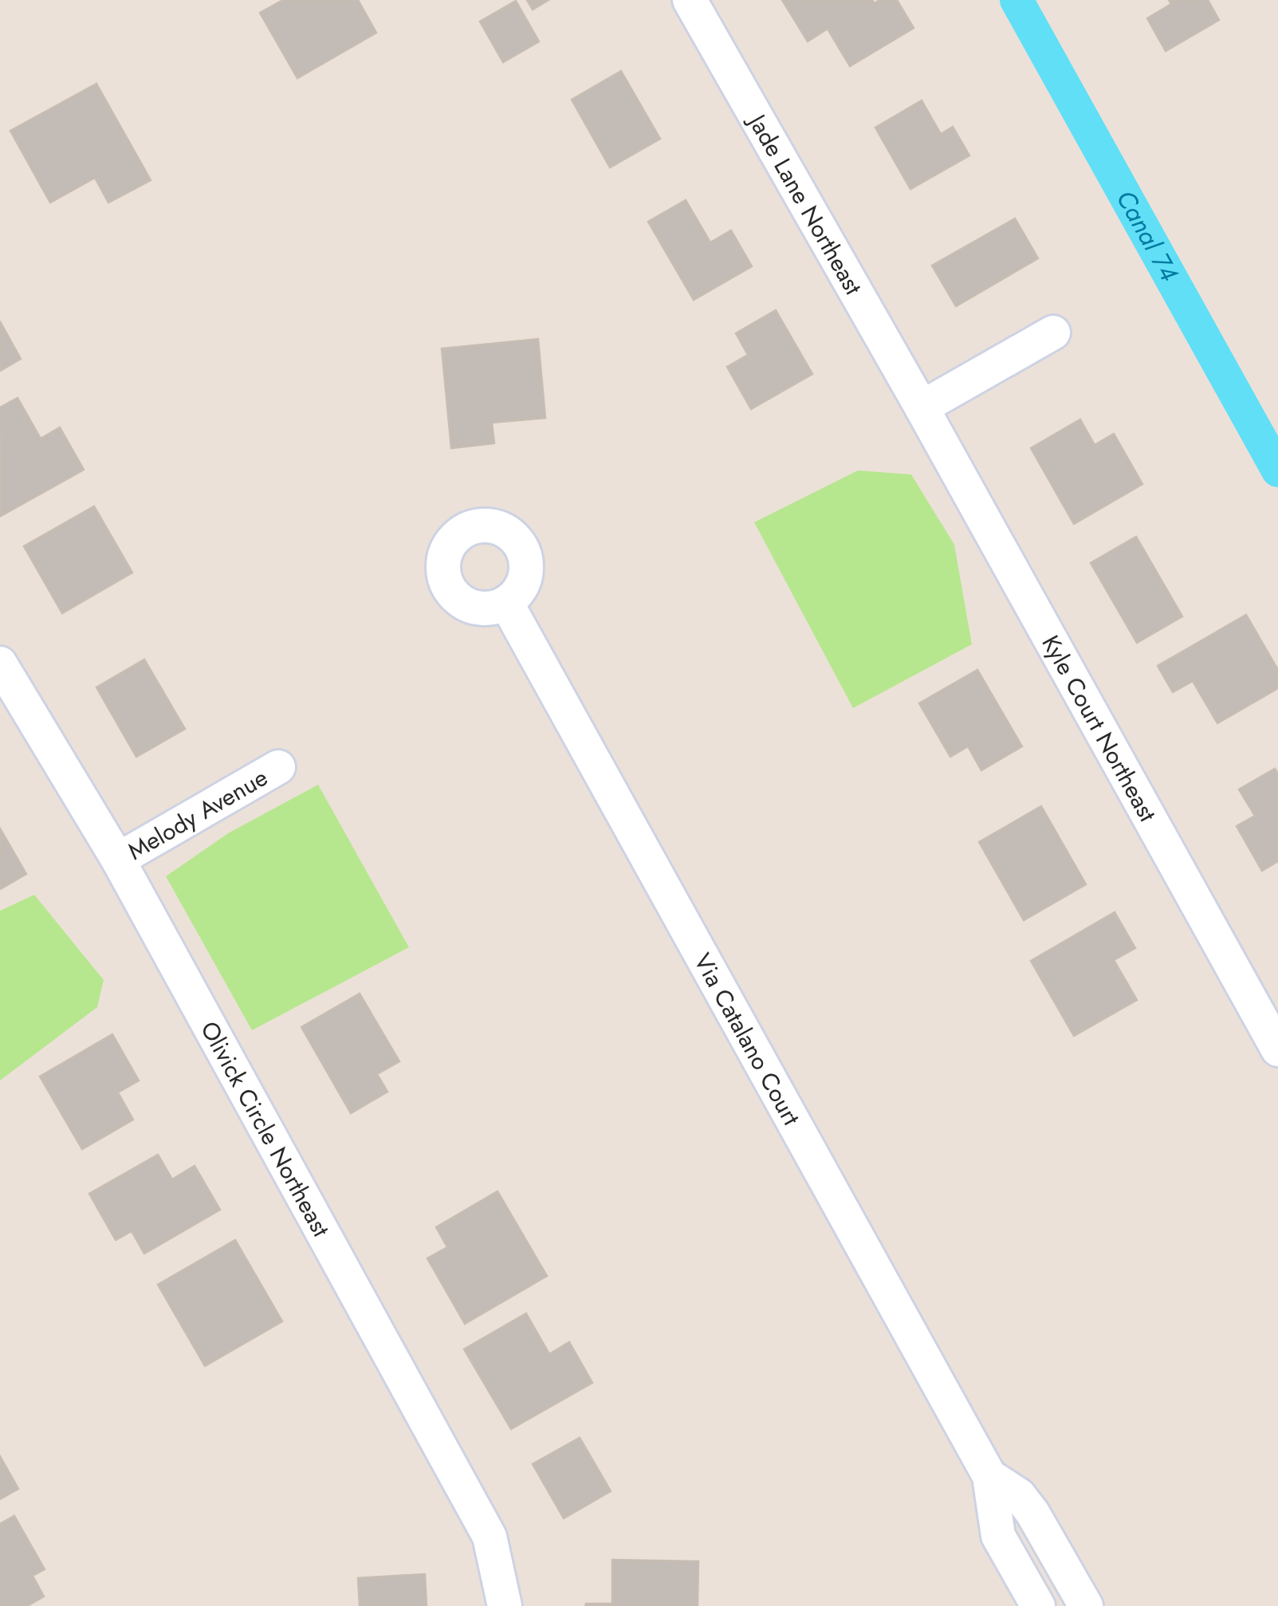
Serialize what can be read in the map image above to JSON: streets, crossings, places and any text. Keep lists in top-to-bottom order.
{
  "streets": {
    "street": [
      "Jade Lane Northeast",
      "Kyle Court Northeast",
      "Melody Avenue",
      "Via Catalano Court",
      "Olivick Circle Northeast"
    ]
  },
  "crossings": [
    ["Jade Lane Northeast", "Kyle Court Northeast"],
    ["Melody Avenue", "Olivick Circle Northeast"]
  ],
  "water": ["Canal 74"]
}
